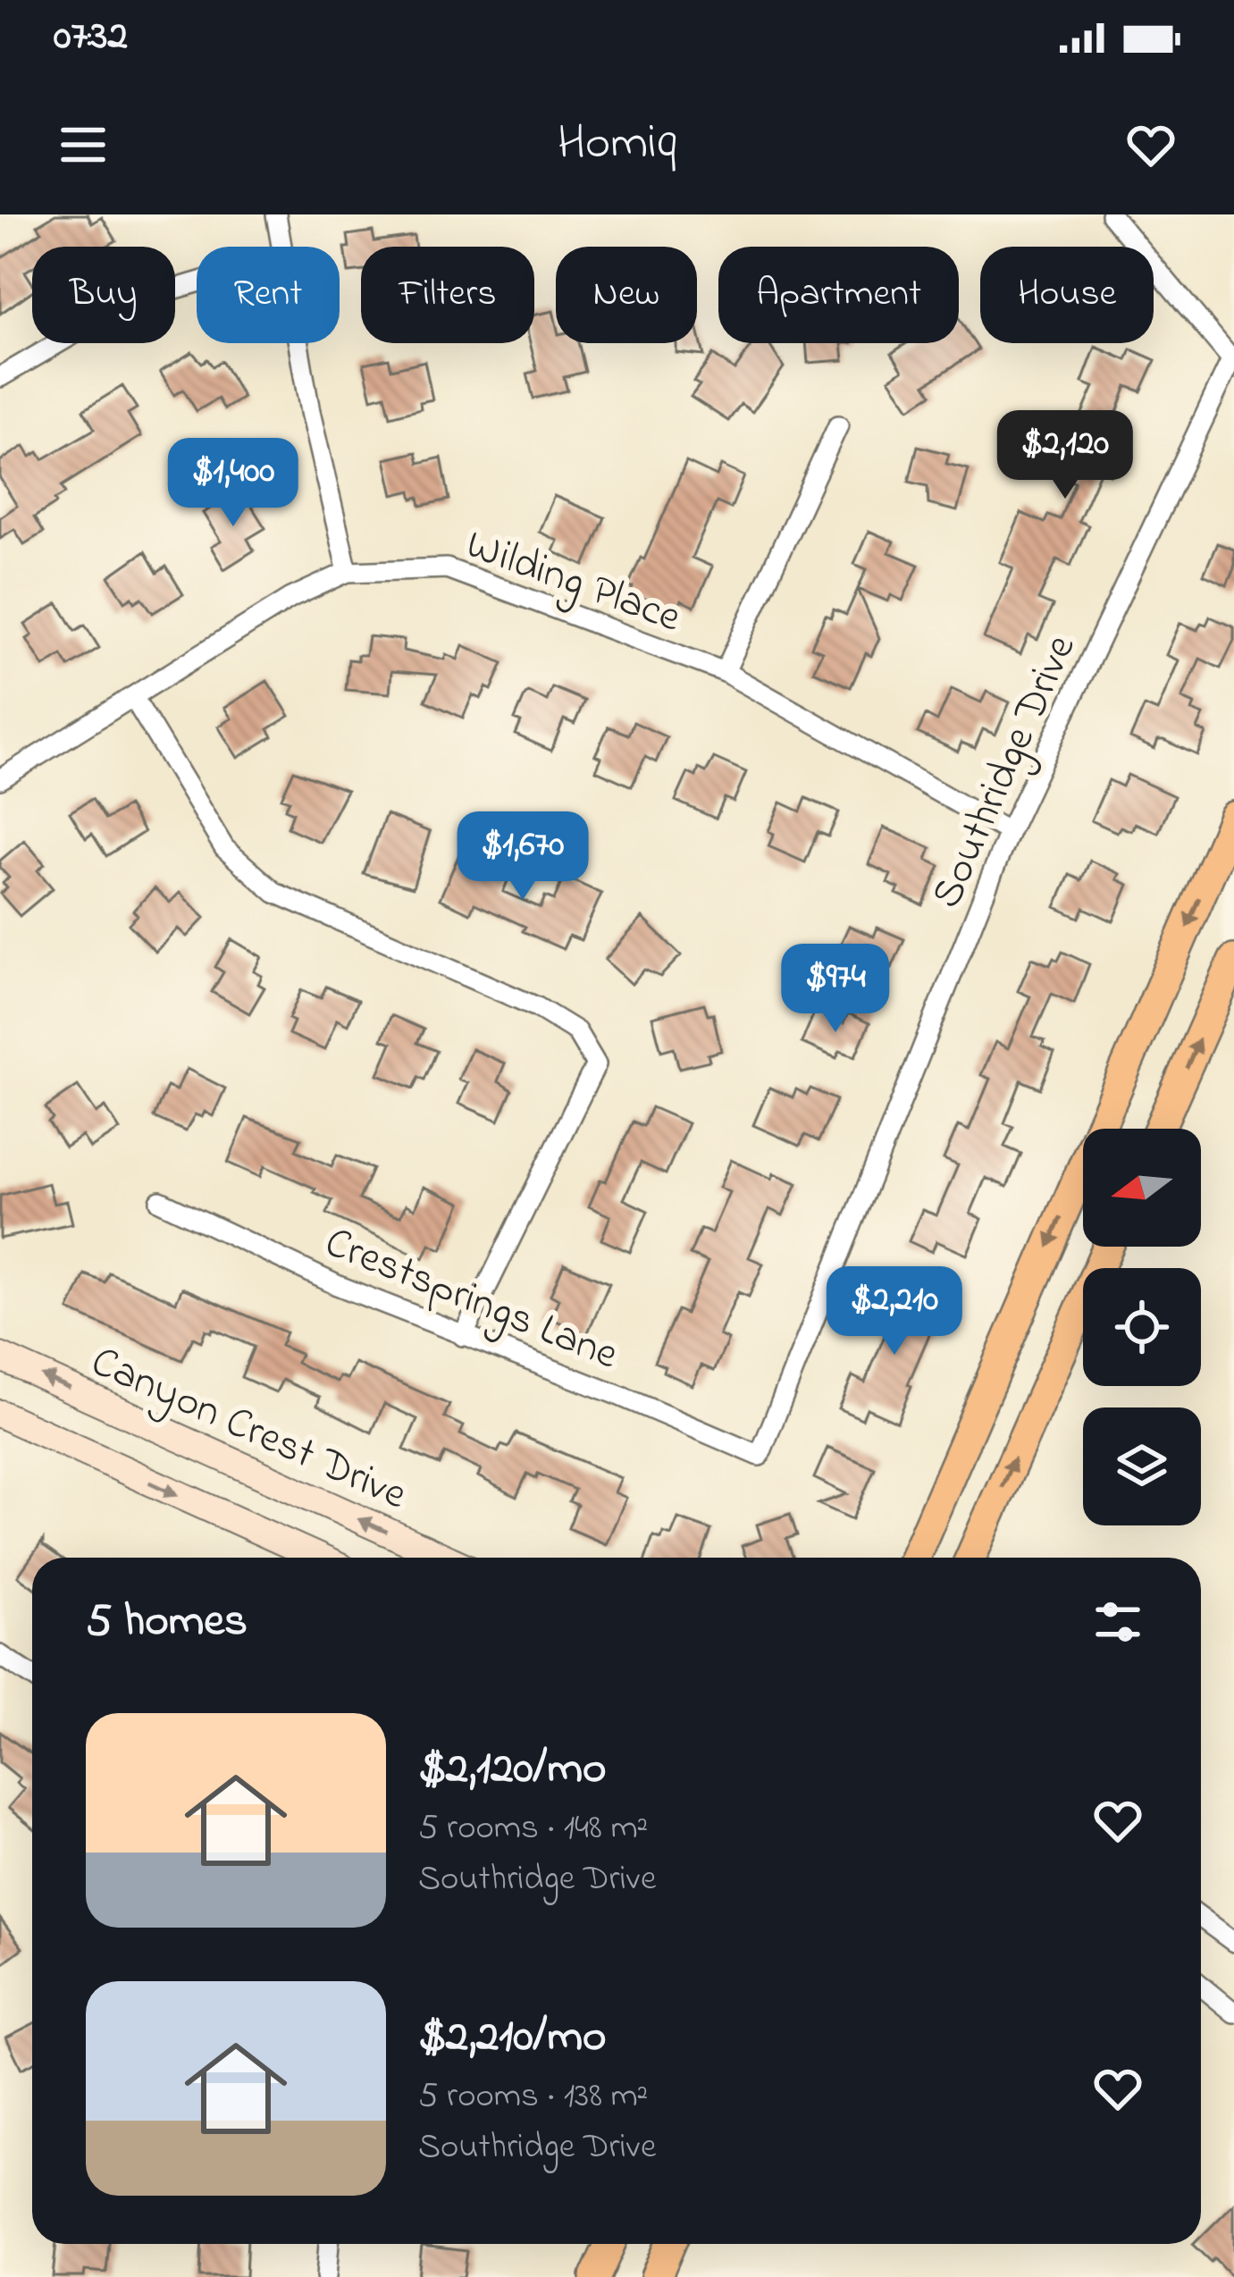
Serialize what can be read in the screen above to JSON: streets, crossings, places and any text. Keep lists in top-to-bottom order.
{
  "streets": {
    "main road": ["Canyon Crest Drive"],
    "street": ["Wilding Place", "Southridge Drive", "Crestsprings Lane"]
  },
  "crossings": [
    ["Wilding Place", "Southridge Drive"],
    ["Southridge Drive", "Crestsprings Lane"]
  ],
  "north": "left",
  "page": {
    "status": "07:32",
    "header": "Homiq",
    "chip": [
      "Buy",
      "Rent",
      "Filters",
      "New",
      "Apartment",
      "House"
    ],
    "price": [
      "$2,120",
      "$1,400",
      "$1,670",
      "$974",
      "$2,210"
    ],
    "heading": "5 homes",
    "list": [
      {
        "name": "$2,120/mo",
        "note": "5 rooms · 148 m² · Southridge Drive"
      },
      {
        "name": "$2,210/mo",
        "note": "5 rooms · 138 m² · Southridge Drive"
      }
    ]
  }
}
